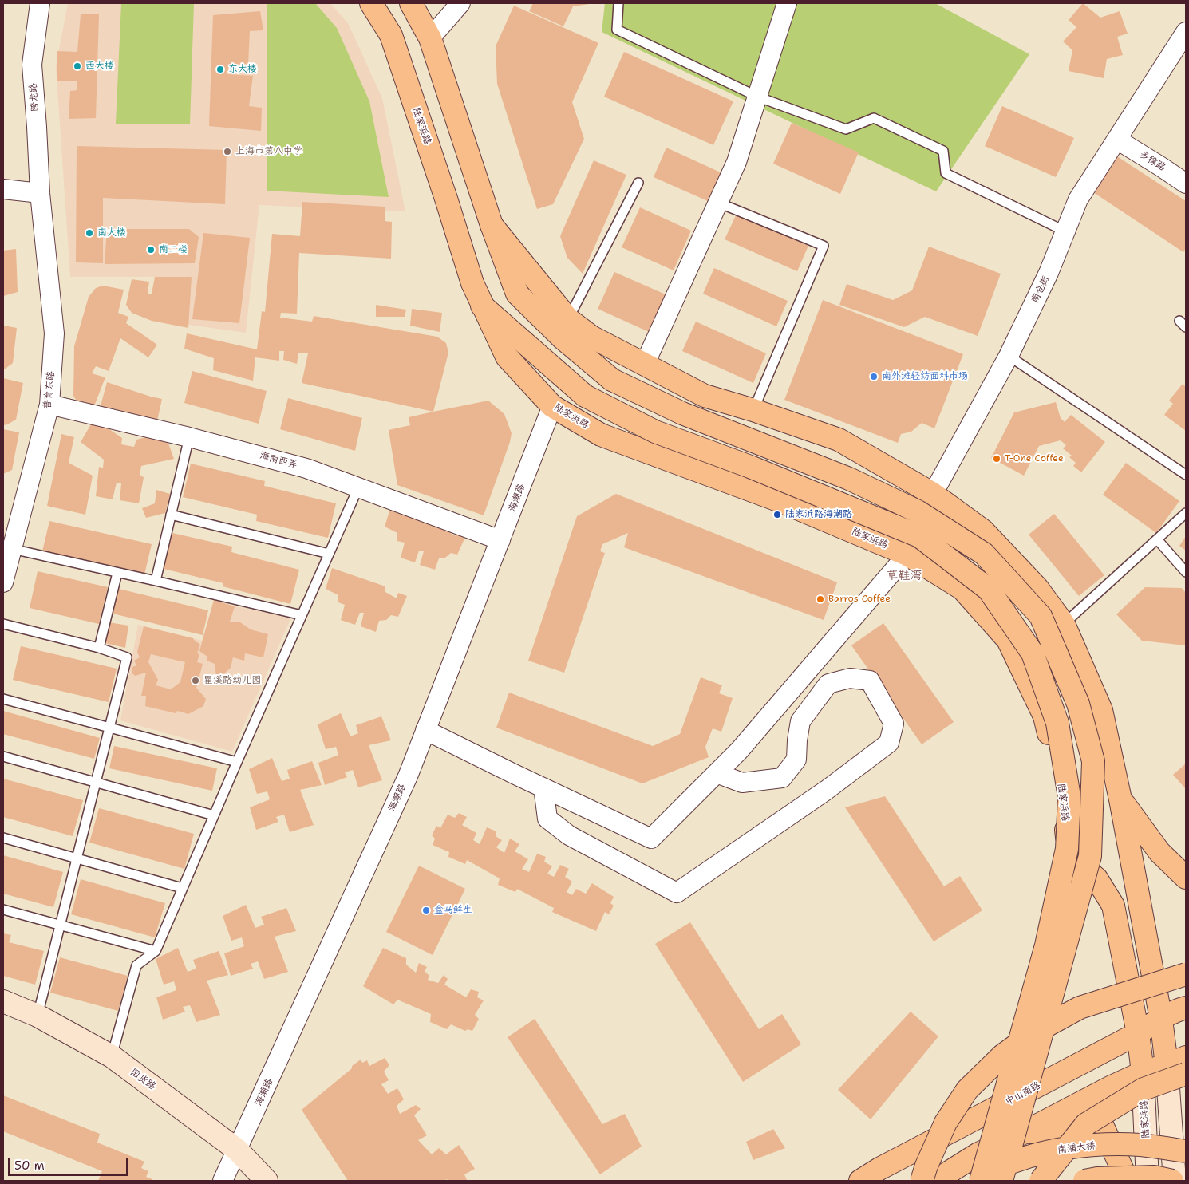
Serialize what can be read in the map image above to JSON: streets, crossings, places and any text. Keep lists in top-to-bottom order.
{
  "streets": {
    "main road": ["陆家浜路", "中山南路", "南浦大桥"],
    "street": [
      "跨龙路",
      "多稼路",
      "南仓街",
      "普育东路",
      "海南西弄",
      "海潮路",
      "国货路"
    ]
  },
  "crossings": [
    ["跨龙路", "普育东路"],
    ["陆家浜路", "南仓街"],
    ["陆家浜路", "海潮路"],
    ["陆家浜路", "中山南路"],
    ["多稼路", "南仓街"],
    ["普育东路", "海南西弄"],
    ["海南西弄", "海潮路"],
    ["海潮路", "国货路"]
  ],
  "districts": ["草鞋湾"],
  "places": [
    "西大楼",
    "东大楼",
    "上海市第八中学",
    "南大楼",
    "南二楼",
    "南外滩轻纺面料市场",
    "T-One Coffee",
    "陆家浜路海潮路",
    "Barros Coffee",
    "瞿溪路幼儿园",
    "盒马鲜生"
  ],
  "scale_bar": "50 m"
}
